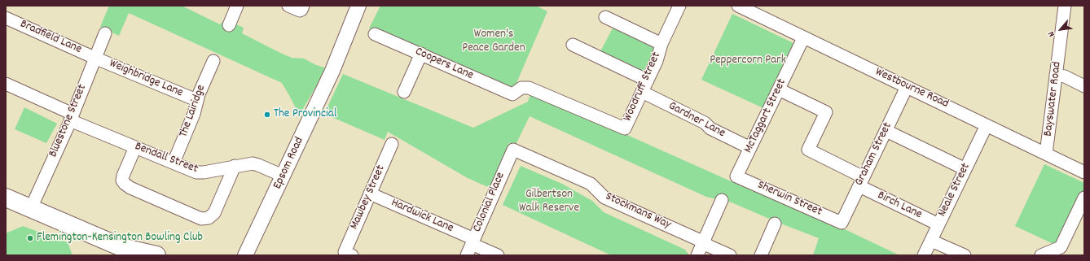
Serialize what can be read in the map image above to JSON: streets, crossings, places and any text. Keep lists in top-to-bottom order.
{
  "streets": {
    "street": [
      "Bradfield Lane",
      "Coopers Lane",
      "Weighbridge Lane",
      "Woodruff Street",
      "Westbourne Road",
      "Bayswater Road",
      "The Lairidge",
      "McTaggart Street",
      "Gardner Lane",
      "Bluestone Street",
      "Graham Street",
      "Bendall Street",
      "Epsom Road",
      "Neale Street",
      "Mawbey Street",
      "Sherwin Street",
      "Colonial Place",
      "Birch Lane",
      "Stockmans Way",
      "Hardwick Lane"
    ]
  },
  "crossings": [
    ["Bradfield Lane", "Weighbridge Lane"],
    ["Bradfield Lane", "Bluestone Street"],
    ["Coopers Lane", "Woodruff Street"],
    ["Weighbridge Lane", "The Lairidge"],
    ["Weighbridge Lane", "Bluestone Street"],
    ["Woodruff Street", "Gardner Lane"],
    ["Westbourne Road", "Bayswater Road"],
    ["Westbourne Road", "McTaggart Street"],
    ["Westbourne Road", "Graham Street"],
    ["Westbourne Road", "Neale Street"],
    ["The Lairidge", "Bendall Street"],
    ["McTaggart Street", "Gardner Lane"],
    ["McTaggart Street", "Sherwin Street"],
    ["McTaggart Street", "Birch Lane"],
    ["Bluestone Street", "Bendall Street"],
    ["Graham Street", "Sherwin Street"],
    ["Graham Street", "Birch Lane"],
    ["Bendall Street", "Epsom Road"],
    ["Neale Street", "Birch Lane"],
    ["Mawbey Street", "Hardwick Lane"],
    ["Colonial Place", "Stockmans Way"],
    ["Colonial Place", "Hardwick Lane"]
  ],
  "parks": ["Women's Peace Garden", "Peppercorn Park", "Gilbertson Walk Reserve"],
  "places": ["The Provincial", "Flemington-Kensington Bowling Club"],
  "north": "bottom left"
}
